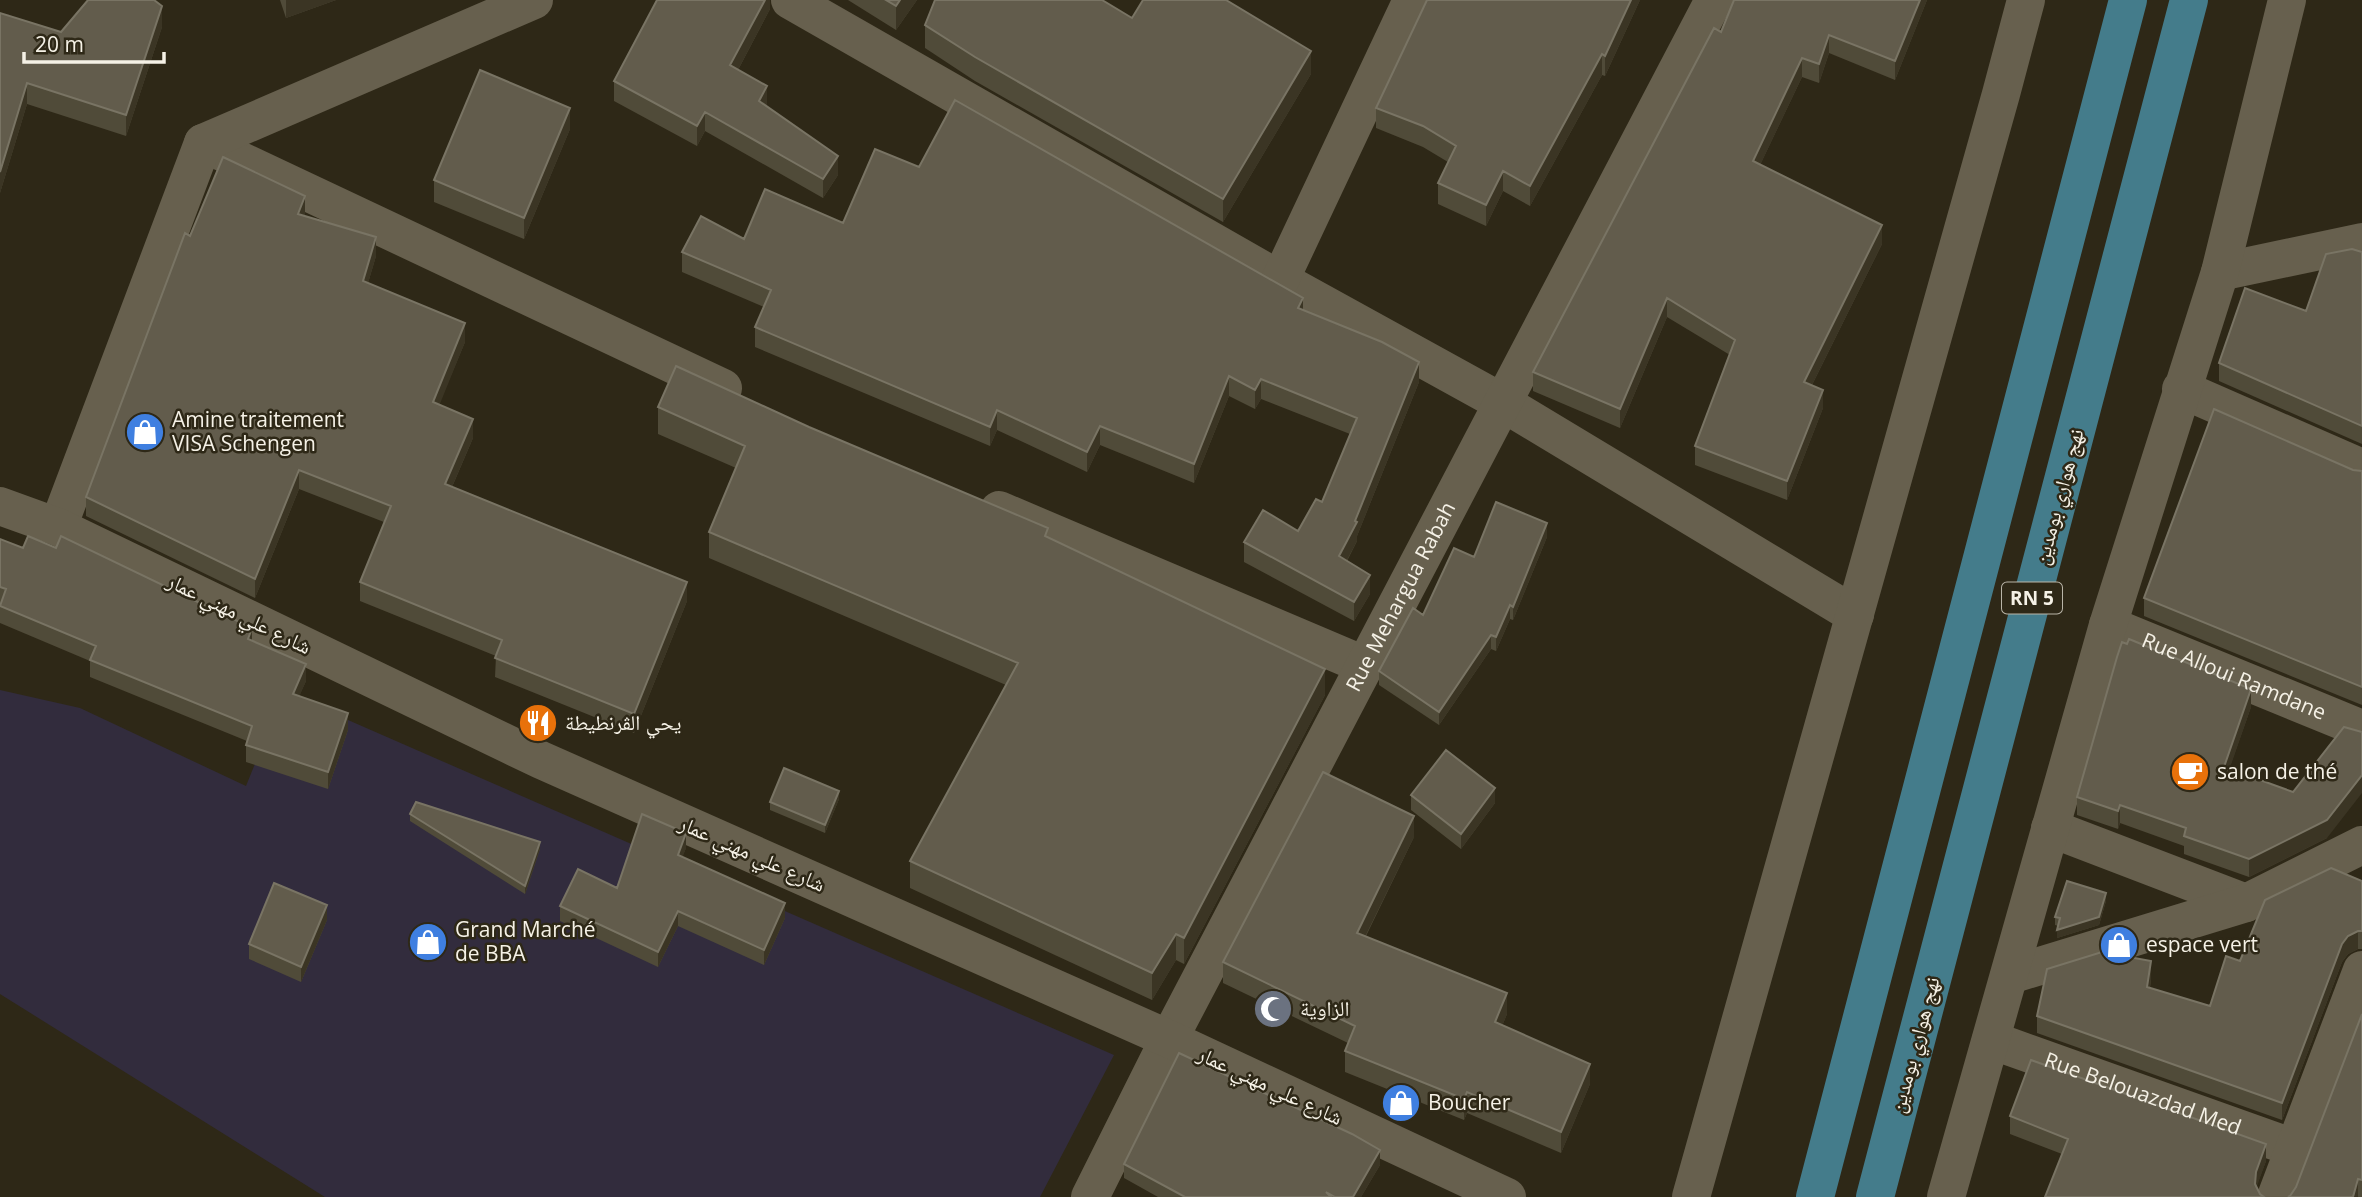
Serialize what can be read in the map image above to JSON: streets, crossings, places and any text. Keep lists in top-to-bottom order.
{
  "streets": {
    "main road": ["نهج هواري بومدين", "RN 5"],
    "street": [
      "Rue Mehargua Rabah",
      "شارع علي مهني عمار",
      "Rue Alloui Ramdane",
      "Rue Belouazdad Med"
    ]
  },
  "crossings": [
    ["Rue Mehargua Rabah", "شارع علي مهني عمار"]
  ],
  "places": {
    "shop": [
      "Amine traitement VISA Schengen",
      "Grand Marché de BBA",
      "espace vert",
      "Boucher"
    ],
    "restaurant": ["يحي الڤرنطيطة"],
    "cafe": ["salon de thé"],
    "mosque": ["الزاوية"]
  },
  "scale_bar": "20 m"
}
